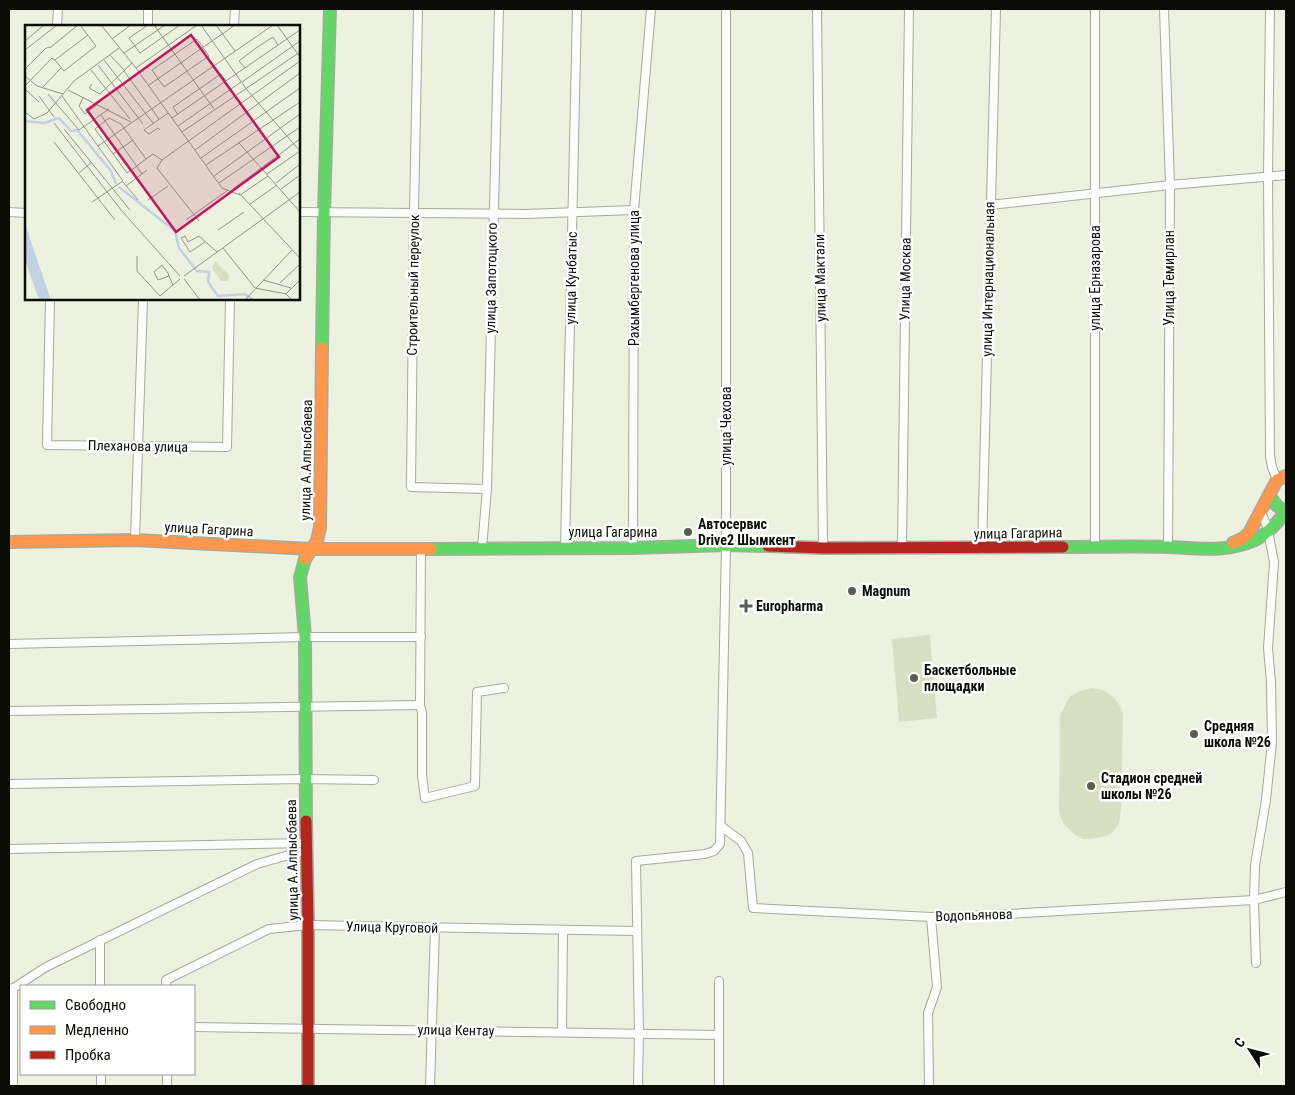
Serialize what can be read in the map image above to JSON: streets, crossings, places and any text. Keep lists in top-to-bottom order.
{
  "streets": {
    "main road": ["улица А.Алпысбаева", "улица Гагарина"],
    "street": [
      "улица Запотоцкого",
      "улица Кунбатыс",
      "Рахымбергенова улица",
      "улица Мактали",
      "улица Ерназарова",
      "Улица Темирлан",
      "Улица Москва",
      "улица Интернациональная",
      "Строительный переулок",
      "улица Чехова",
      "Плеханова улица",
      "Водопьянова",
      "Улица Круговой",
      "улица Кентау"
    ]
  },
  "crossings": [
    ["улица Запотоцкого", "Строительный переулок"],
    ["улица Запотоцкого", "улица Гагарина"],
    ["улица Кунбатыс", "улица Гагарина"],
    ["Рахымбергенова улица", "улица Гагарина"],
    ["улица Мактали", "улица Гагарина"],
    ["улица Ерназарова", "улица Гагарина"],
    ["Улица Темирлан", "улица Гагарина"],
    ["Улица Москва", "улица Гагарина"],
    ["улица Интернациональная", "улица Гагарина"],
    ["улица Чехова", "улица Гагарина"],
    ["улица Чехова", "Водопьянова"],
    ["улица Чехова", "Улица Круговой"],
    ["улица А.Алпысбаева", "улица Гагарина"],
    ["улица А.Алпысбаева", "Улица Круговой"],
    ["улица А.Алпысбаева", "улица Кентау"]
  ],
  "places": {
    "other": [
      "Автосервис Drive2 Шымкент",
      "Magnum",
      "Баскетбольные площадки",
      "Средняя школа №26",
      "Стадион средней школы №26"
    ],
    "health": ["Europharma"]
  },
  "legend": ["Свободно", "Медленно", "Пробка"],
  "north": "top left"
}
